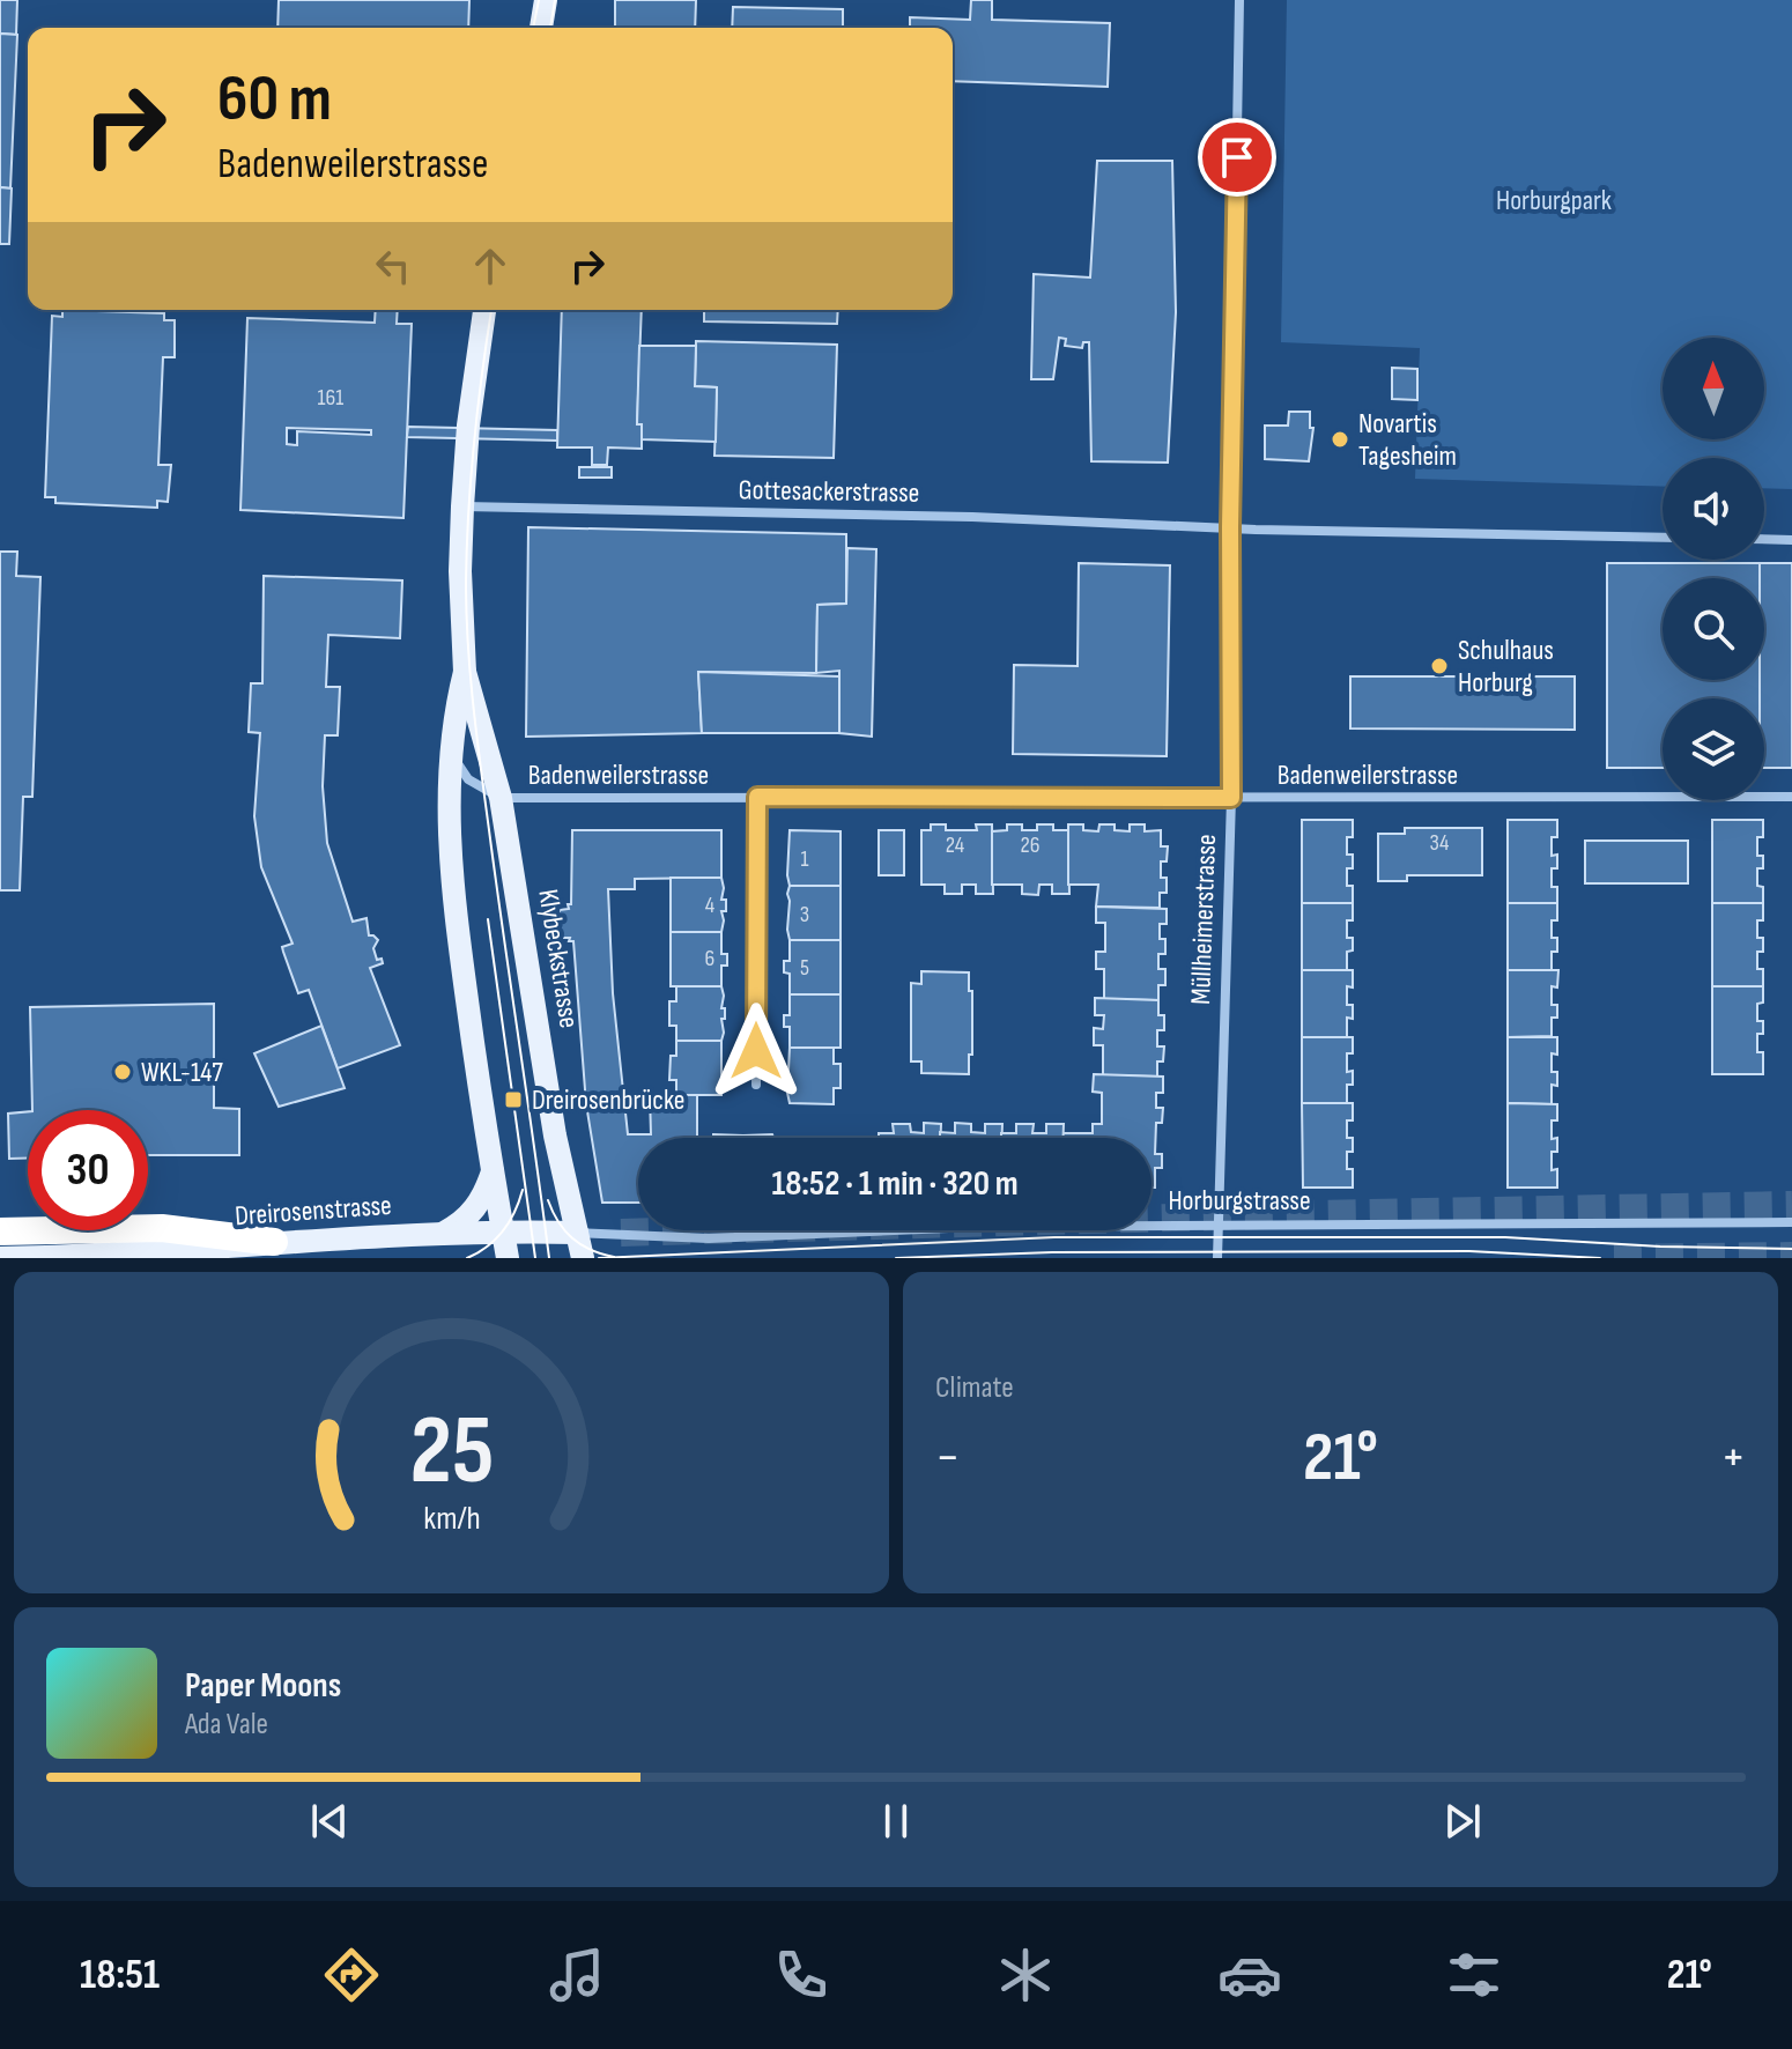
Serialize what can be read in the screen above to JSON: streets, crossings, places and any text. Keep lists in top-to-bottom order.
{
  "streets": {
    "main road": ["Klybeckstrasse", "Dreirosenstrasse"],
    "street": [
      "Gottesackerstrasse",
      "Badenweilerstrasse",
      "Müllheimerstrasse",
      "Horburgstrasse"
    ]
  },
  "crossings": [
    ["Gottesackerstrasse", "Müllheimerstrasse"],
    ["Gottesackerstrasse", "Klybeckstrasse"],
    ["Badenweilerstrasse", "Müllheimerstrasse"],
    ["Badenweilerstrasse", "Klybeckstrasse"],
    ["Müllheimerstrasse", "Horburgstrasse"],
    ["Klybeckstrasse", "Horburgstrasse"],
    ["Klybeckstrasse", "Dreirosenstrasse"],
    ["Horburgstrasse", "Dreirosenstrasse"]
  ],
  "parks": ["Horburgpark"],
  "places": {
    "other": ["Novartis Tagesheim", "Schulhaus Horburg", "WKL-147"],
    "transit": ["Dreirosenbrücke"]
  },
  "house_numbers": [
    "161",
    "34",
    "24",
    "26",
    "1",
    "4",
    "3",
    "6",
    "5"
  ],
  "north": "top",
  "page": {
    "turn": ["60 m", "Badenweilerstrasse"],
    "limit": "30",
    "trip": "18:52 · 1 min · 320 m",
    "tile": "Climate",
    "heat": ["−", "21°", "+"],
    "song": ["Paper Moons", "Ada Vale"],
    "tabs": ["18:51", "21°"],
    "gauge": ["25", "km/h"]
  }
}
